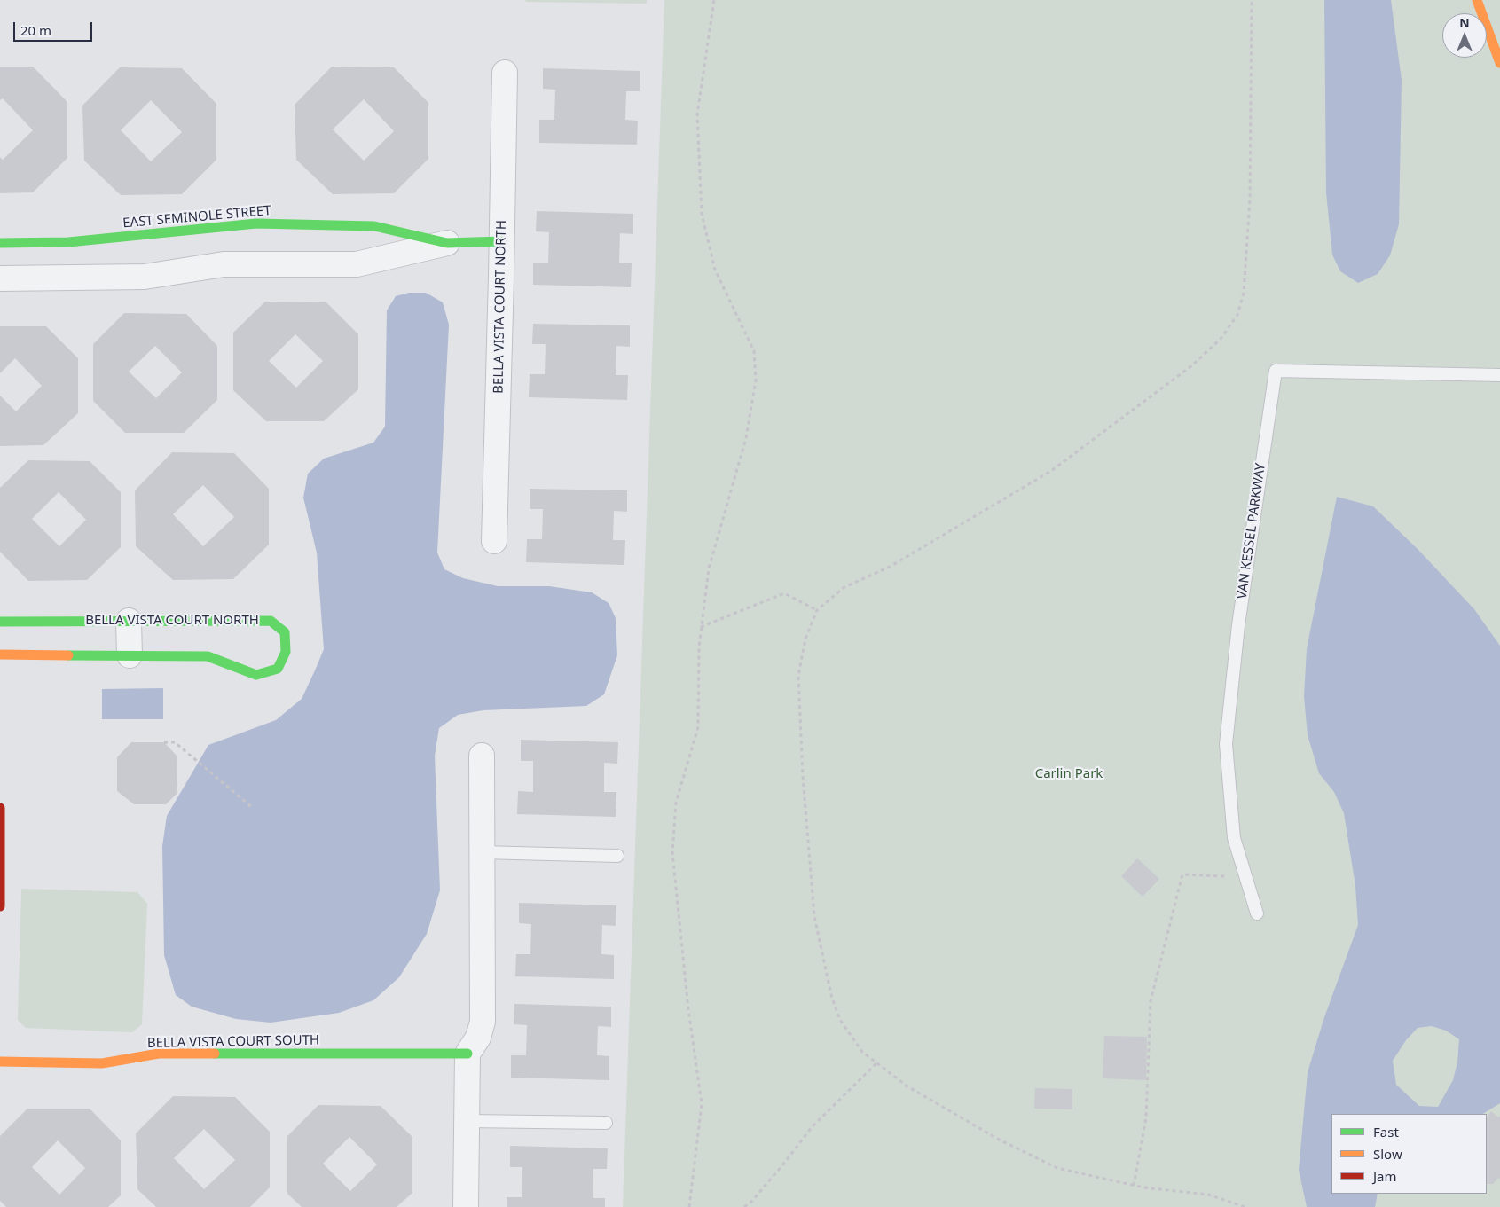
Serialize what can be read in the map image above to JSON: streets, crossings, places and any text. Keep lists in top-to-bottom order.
{
  "streets": {
    "street": ["EAST SEMINOLE STREET", "BELLA VISTA COURT NORTH", "BELLA VISTA COURT SOUTH"],
    "lane": ["VAN KESSEL PARKWAY"]
  },
  "crossings": [
    ["EAST SEMINOLE STREET", "BELLA VISTA COURT NORTH"]
  ],
  "parks": ["Carlin Park"],
  "legend": ["Fast", "Slow", "Jam"],
  "scale_bar": "20 m",
  "north": "top"
}
